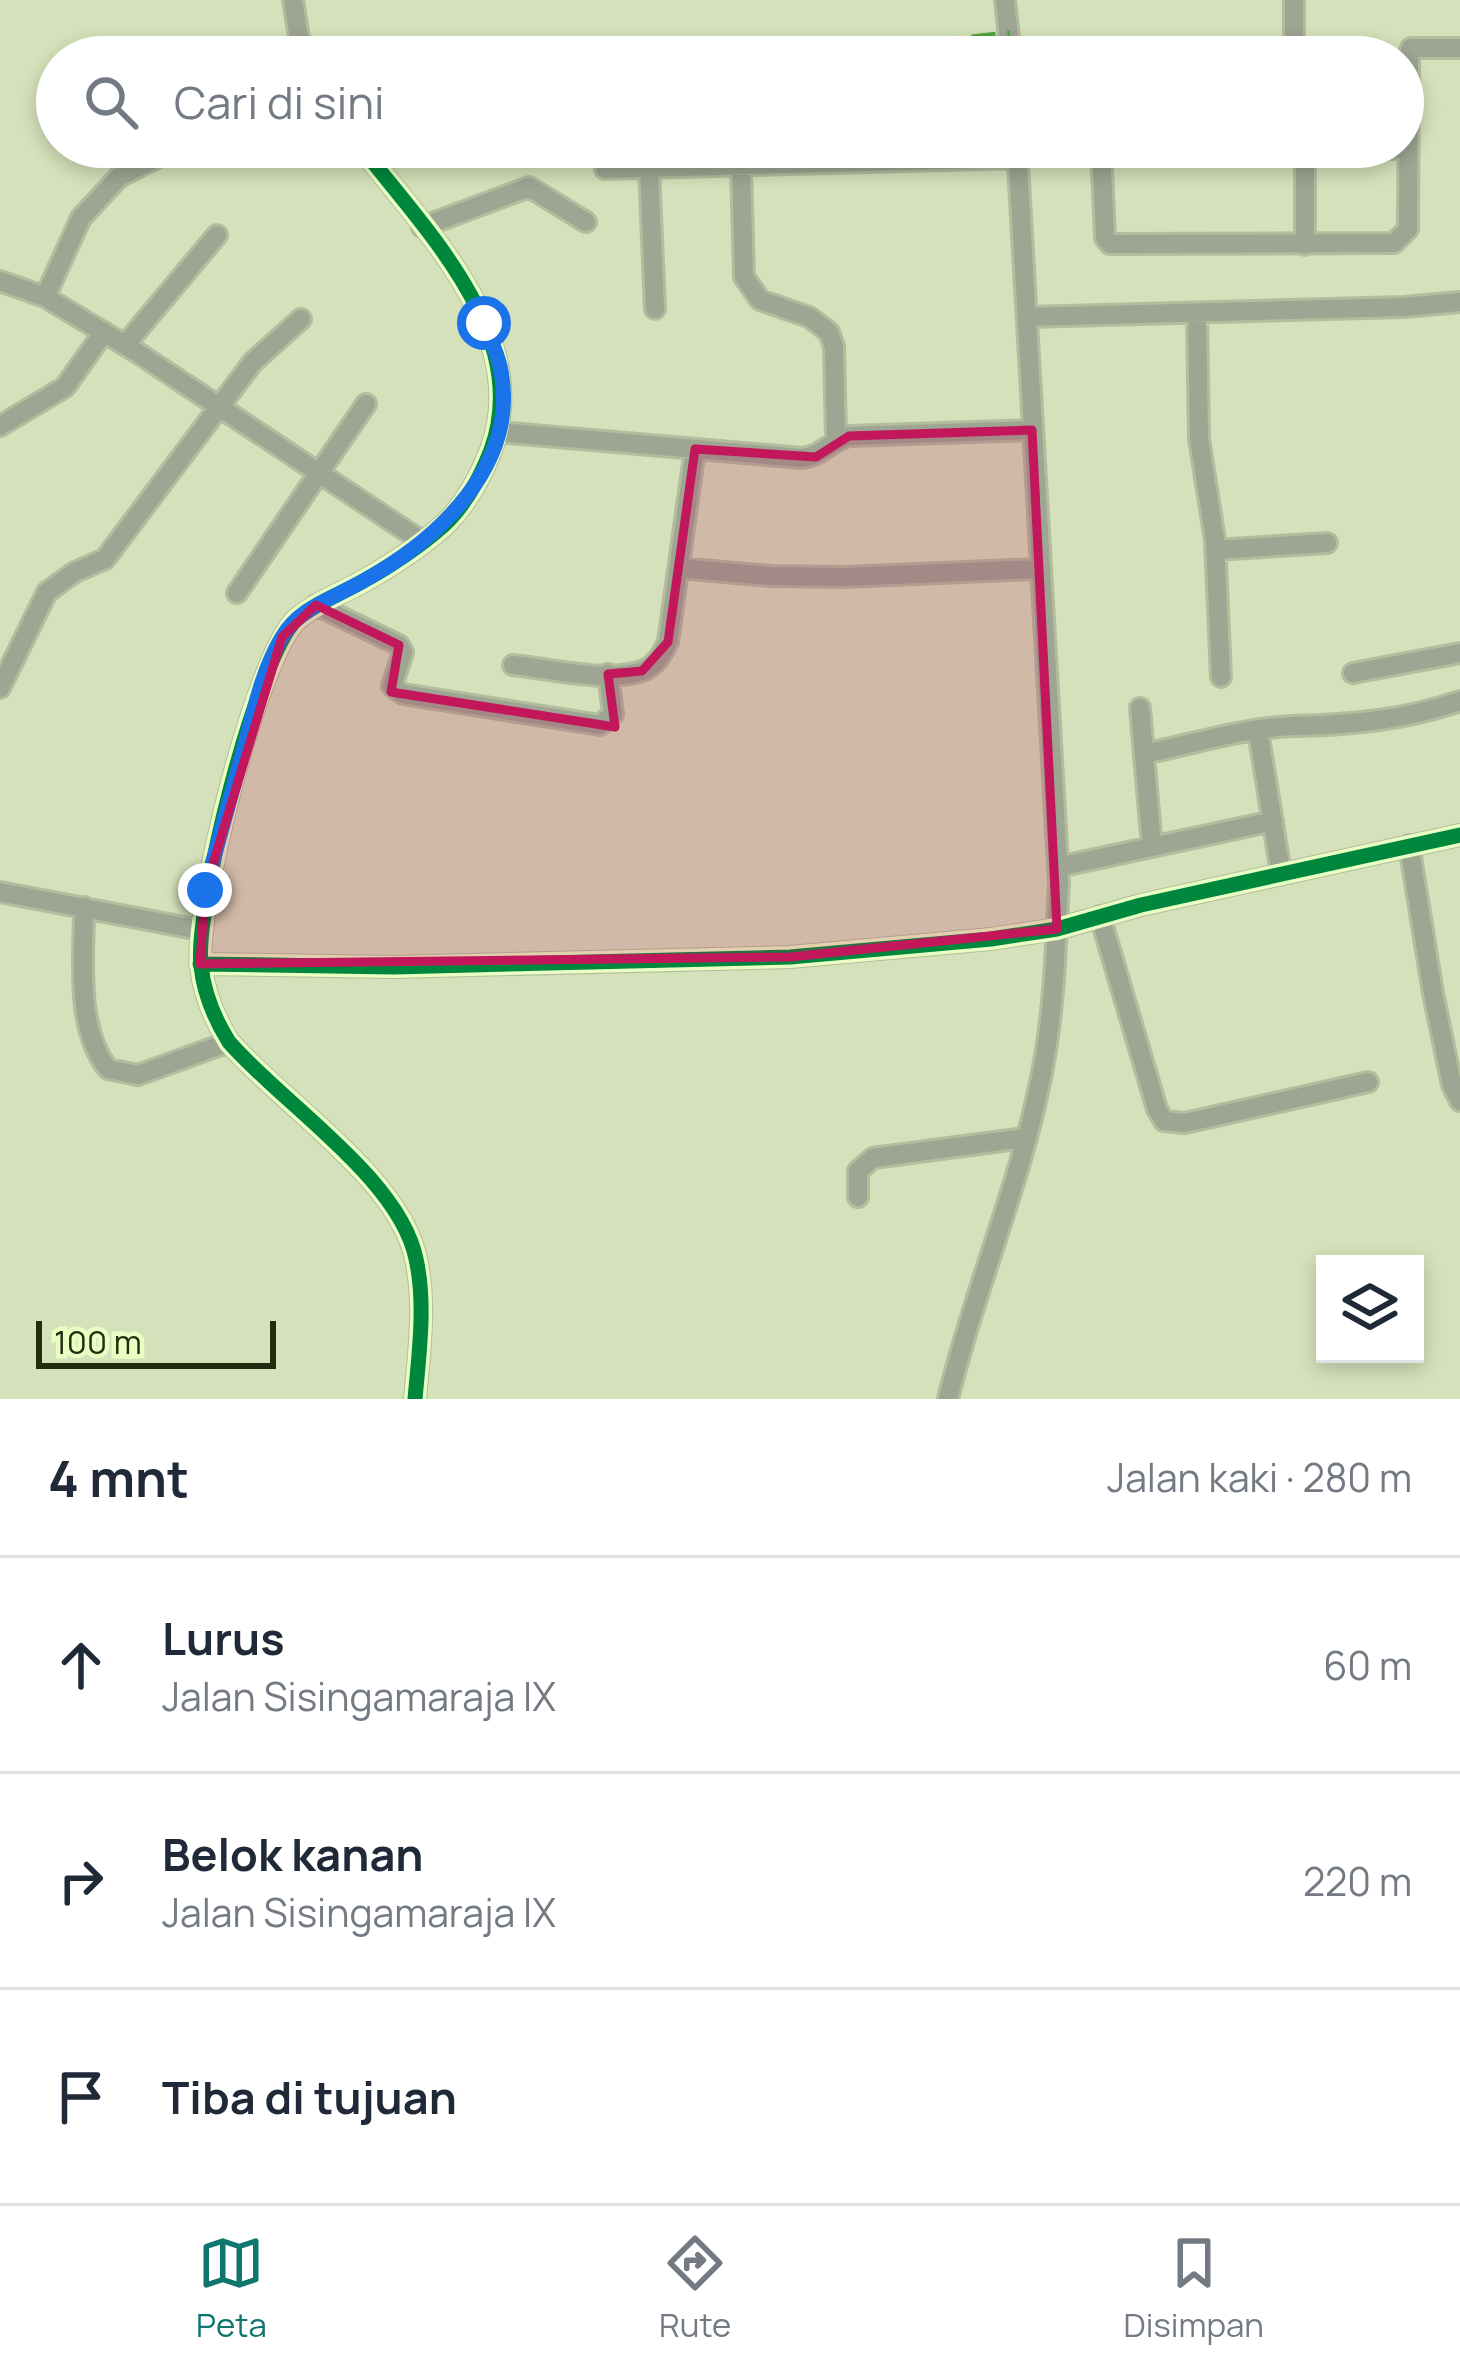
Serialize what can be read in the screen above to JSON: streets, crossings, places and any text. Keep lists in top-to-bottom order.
{
  "scale_bar": "100 m",
  "page": {
    "search": "Cari di sini",
    "scale": "100 m",
    "heading": ["4 mnt", "Jalan kaki · 280 m"],
    "list": [
      ["Lurus", "Jalan Sisingamaraja IX", "60 m"],
      ["Belok kanan", "Jalan Sisingamaraja IX", "220 m"],
      "Tiba di tujuan"
    ],
    "nav": ["Peta", "Rute", "Disimpan"]
  }
}
